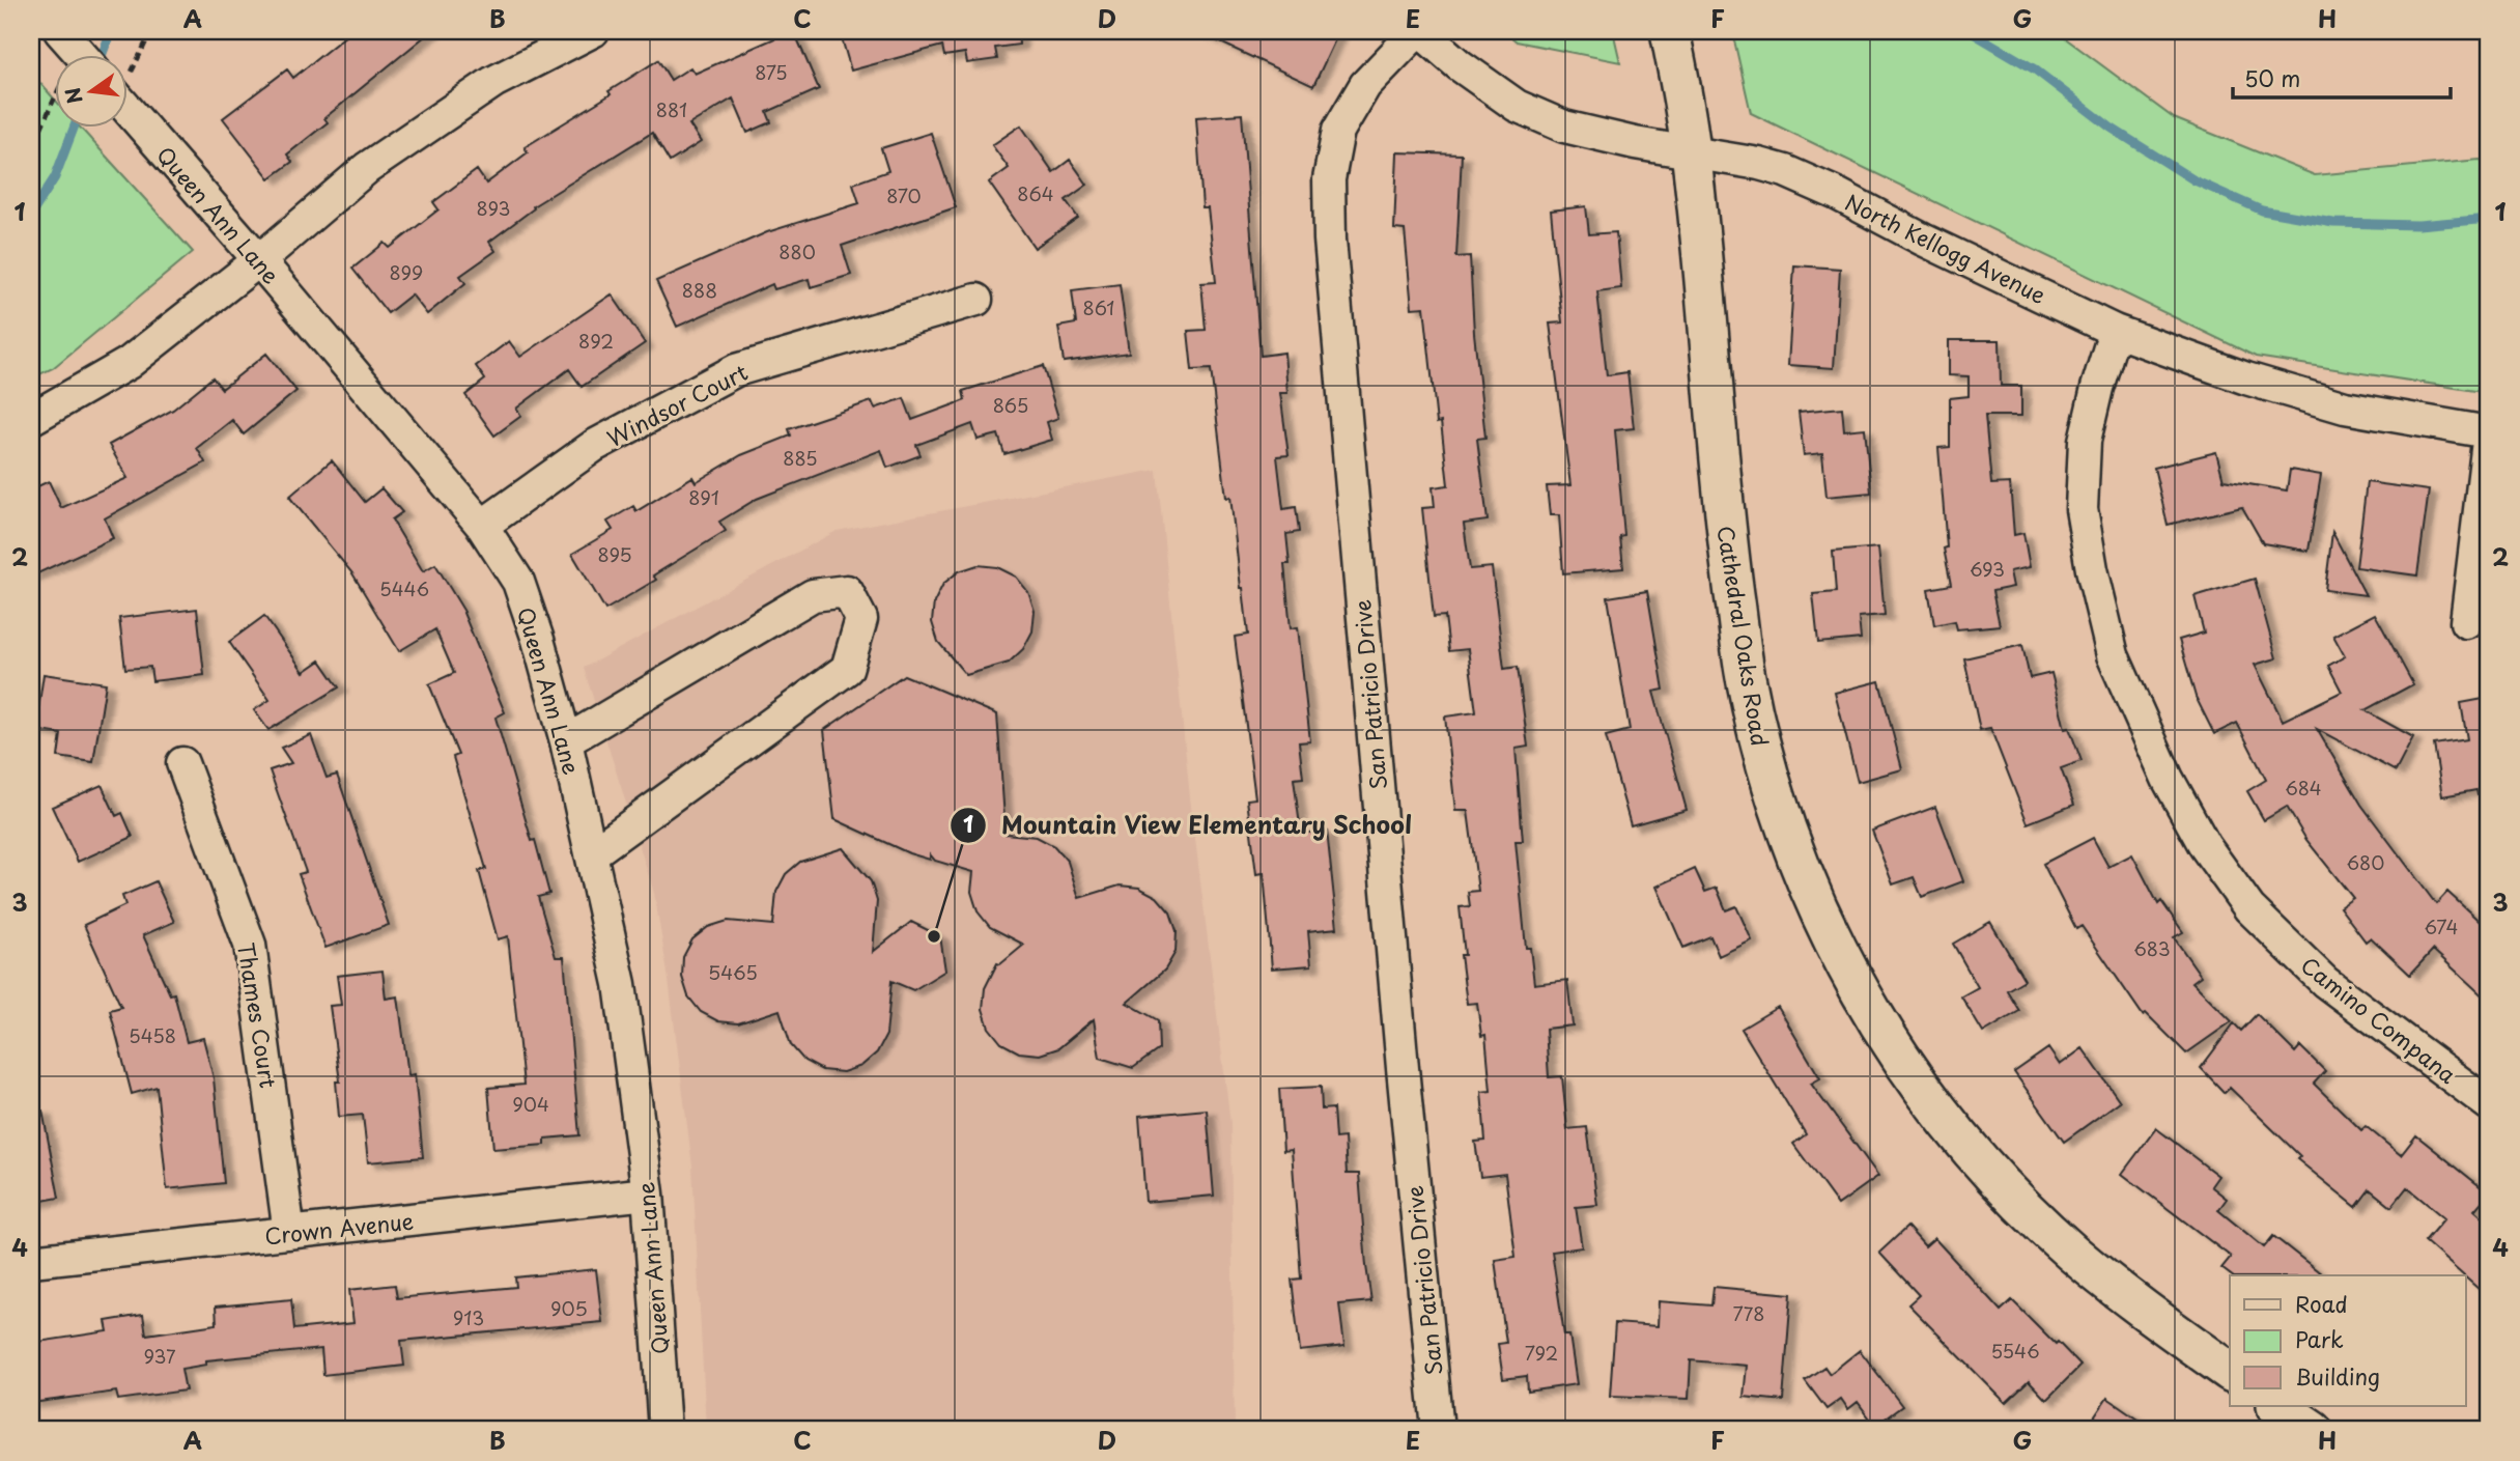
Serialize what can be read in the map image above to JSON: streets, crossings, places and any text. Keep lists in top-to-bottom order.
{
  "streets": {
    "main road": ["Cathedral Oaks Road"],
    "street": [
      "Queen Ann Lane",
      "North Kellogg Avenue",
      "Windsor Court",
      "San Patricio Drive",
      "Thames Court",
      "Camino Compana",
      "Crown Avenue"
    ]
  },
  "crossings": [
    ["Queen Ann Lane", "Windsor Court"],
    ["Queen Ann Lane", "Crown Avenue"],
    ["North Kellogg Avenue", "Cathedral Oaks Road"],
    ["North Kellogg Avenue", "San Patricio Drive"],
    ["North Kellogg Avenue", "Camino Compana"],
    ["Thames Court", "Crown Avenue"]
  ],
  "places": ["Mountain View Elementary School"],
  "house_numbers": [
    "875",
    "881",
    "864",
    "870",
    "893",
    "880",
    "899",
    "888",
    "861",
    "892",
    "865",
    "885",
    "891",
    "895",
    "693",
    "5446",
    "684",
    "680",
    "674",
    "683",
    "5465",
    "5458",
    "904",
    "905",
    "778",
    "913",
    "5546",
    "792",
    "937"
  ],
  "legend": ["Road", "Park", "Building"],
  "scale_bar": "50 m",
  "north": "left",
  "grid": {
    "columns": [
      "A",
      "B",
      "C",
      "D",
      "E",
      "F",
      "G",
      "H"
    ],
    "rows": [
      "1",
      "2",
      "3",
      "4"
    ]
  }
}
